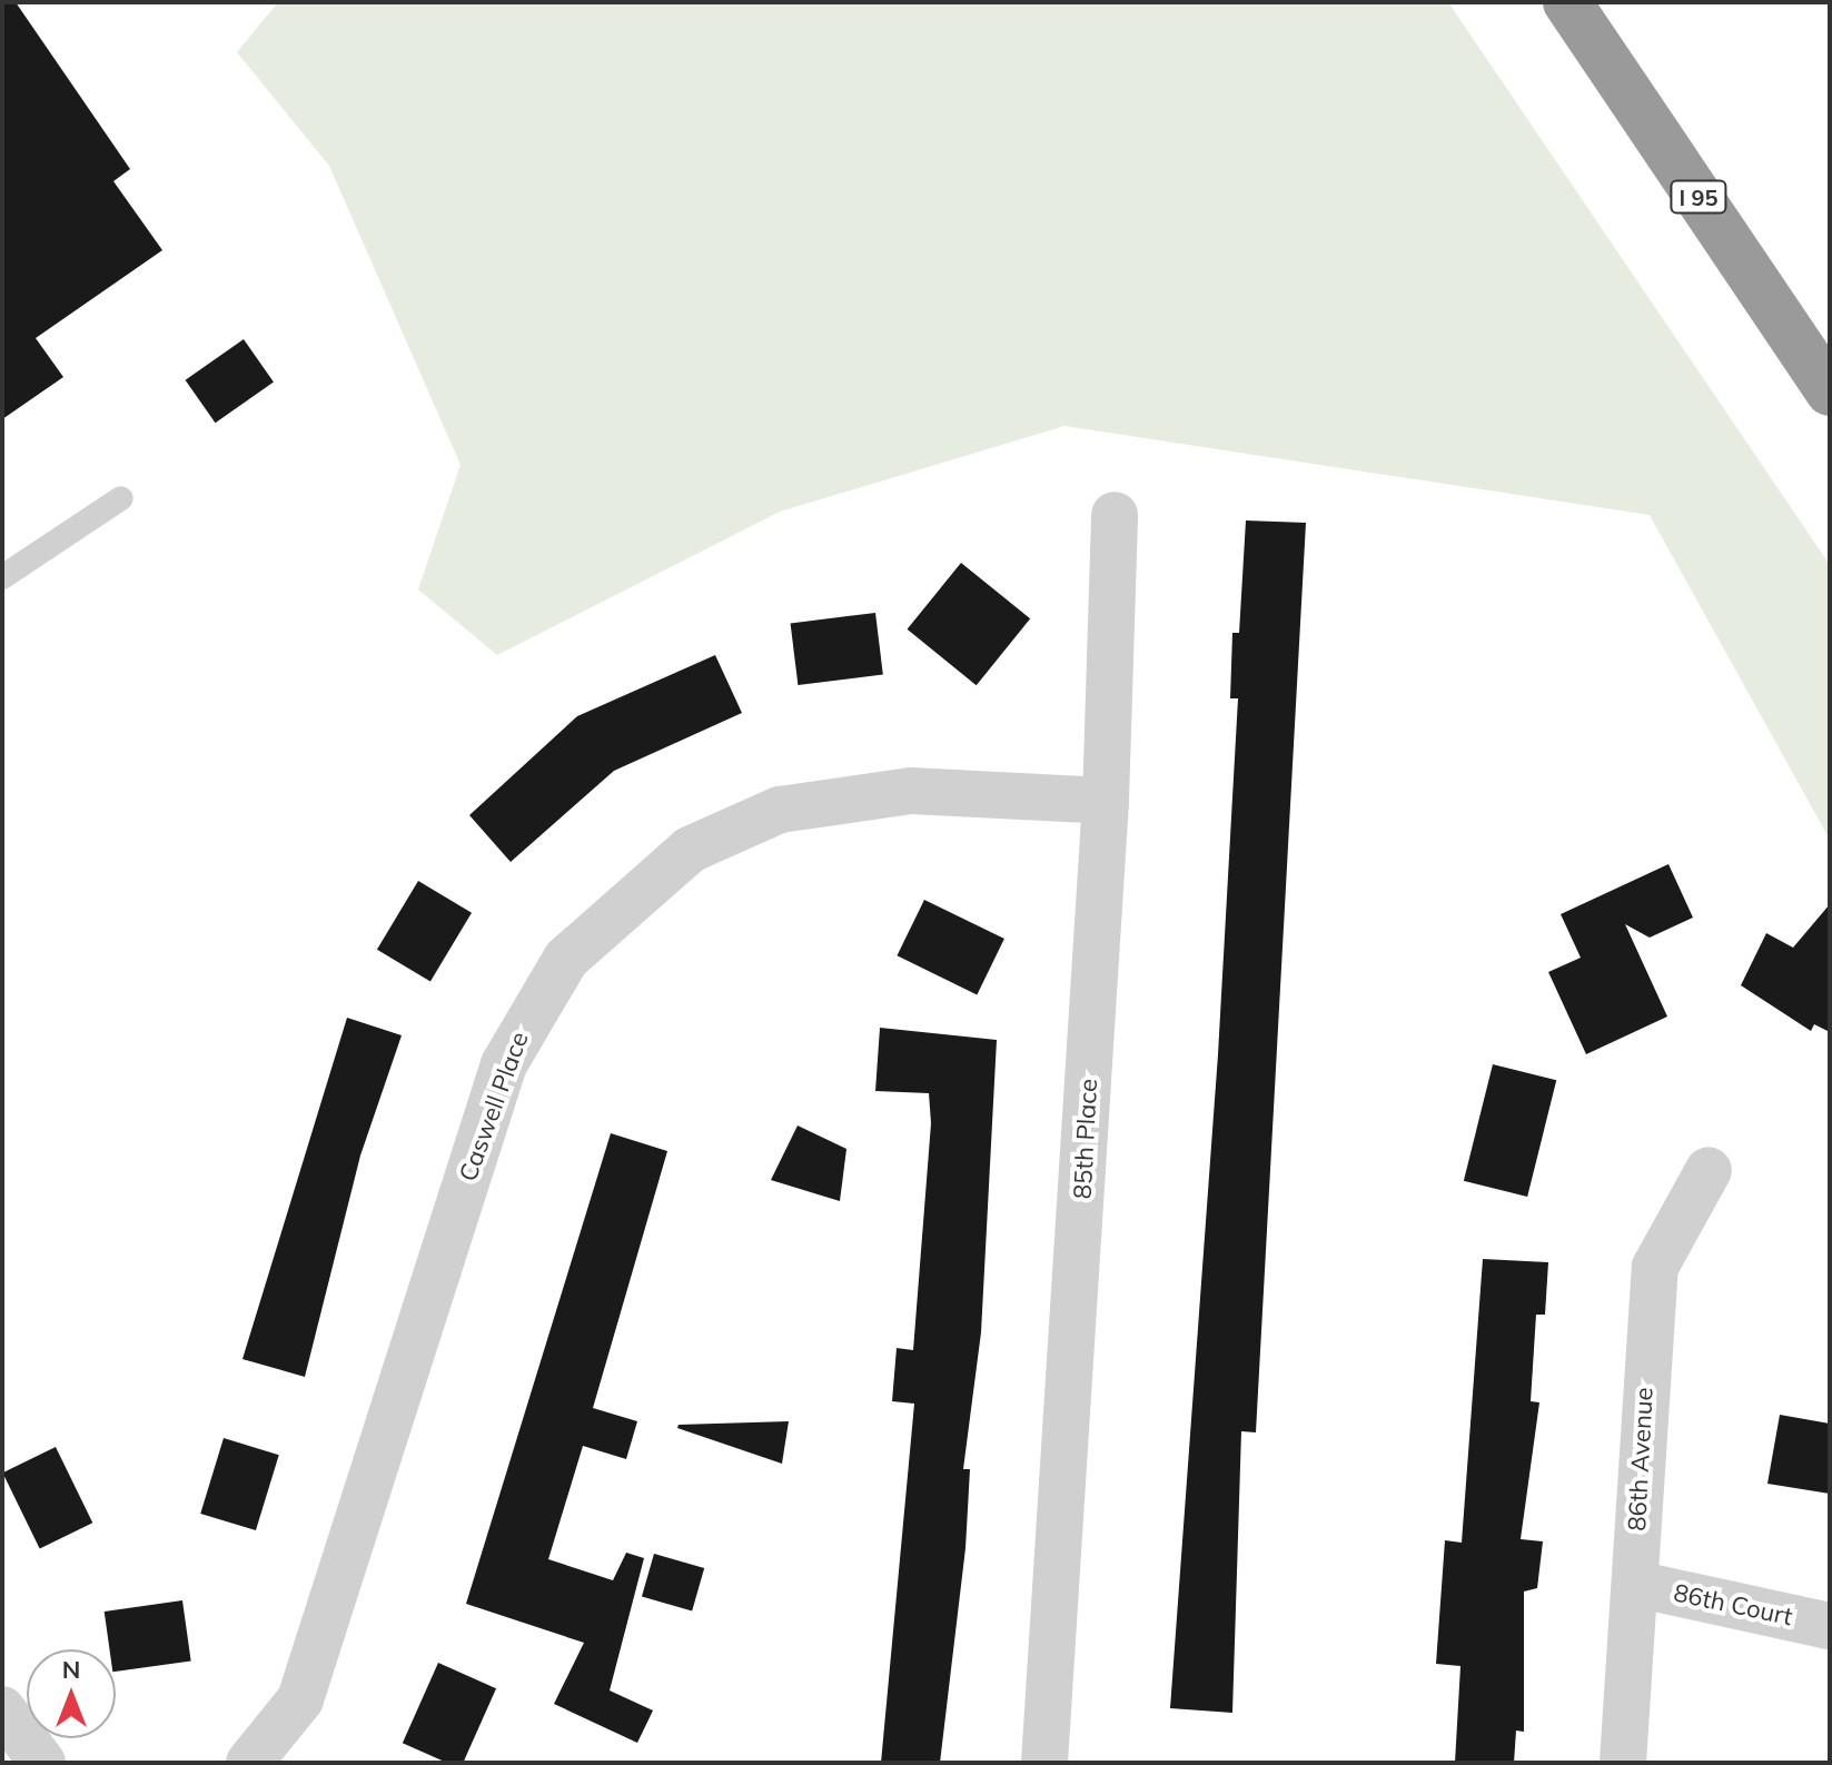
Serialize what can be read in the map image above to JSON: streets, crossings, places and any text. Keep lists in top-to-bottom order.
{
  "streets": {
    "highway": ["I 95"],
    "street": [
      "Caswell Place",
      "85th Place",
      "86th Avenue",
      "86th Court"
    ]
  },
  "crossings": [
    ["Caswell Place", "85th Place"],
    ["86th Avenue", "86th Court"]
  ],
  "north": "top"
}
